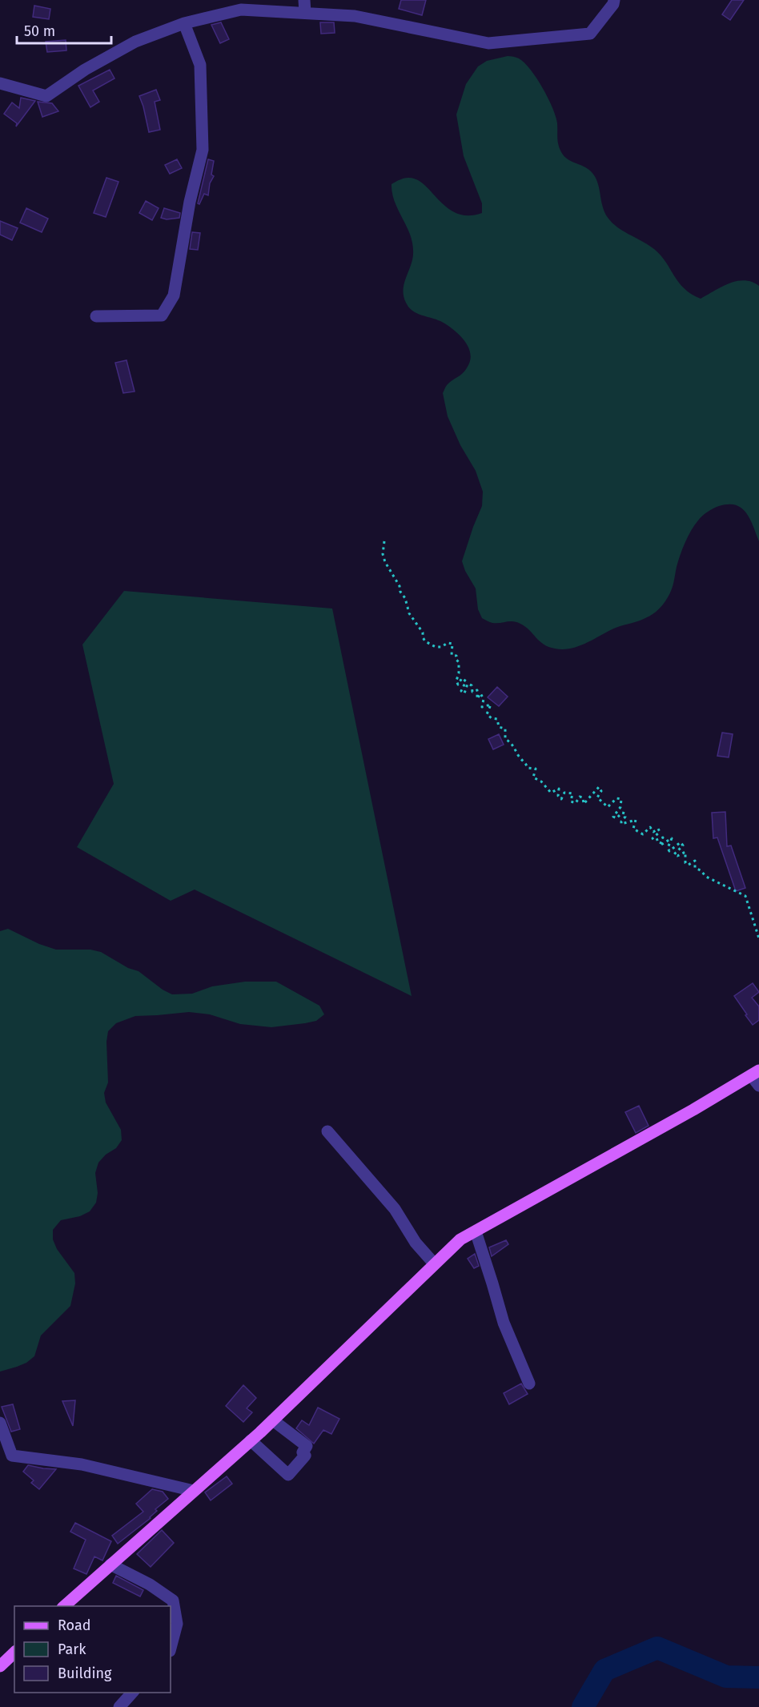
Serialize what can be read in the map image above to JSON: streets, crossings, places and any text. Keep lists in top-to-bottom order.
{
  "legend": ["Road", "Park", "Building"],
  "scale_bar": "50 m"
}
